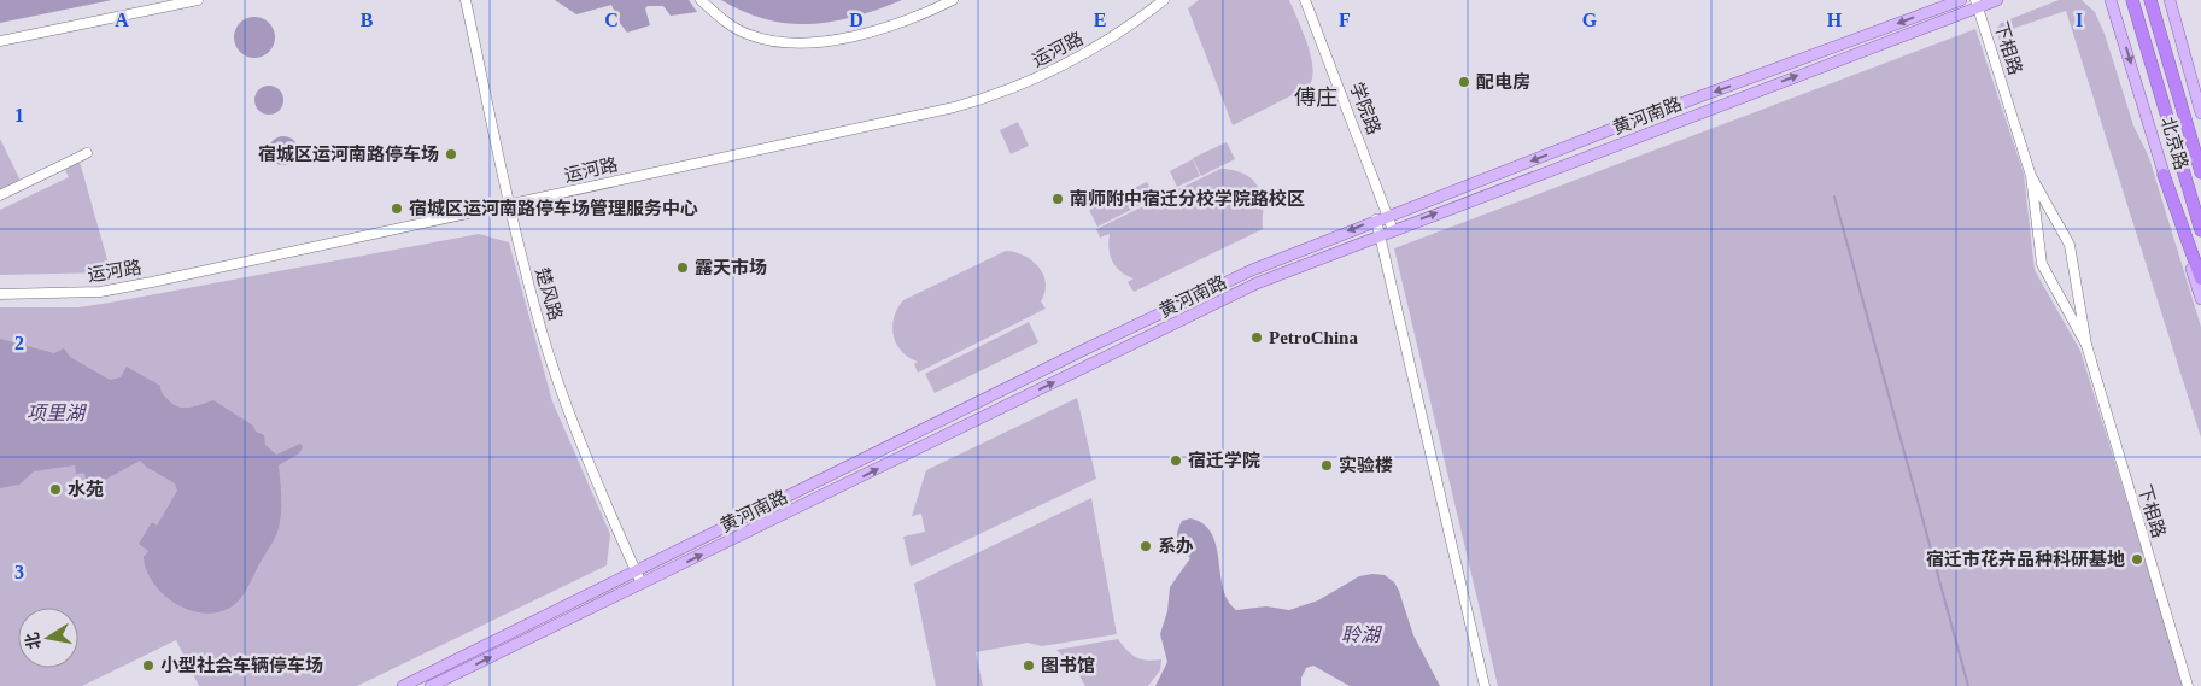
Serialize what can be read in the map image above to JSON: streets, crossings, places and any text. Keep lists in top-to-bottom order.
{
  "streets": {
    "highway": ["北京路"],
    "main road": ["黄河南路"],
    "street": [
      "下相路",
      "运河路",
      "学院路",
      "楚风路"
    ]
  },
  "crossings": [
    ["下相路", "黄河南路"],
    ["运河路", "楚风路"],
    ["学院路", "黄河南路"],
    ["黄河南路", "楚风路"]
  ],
  "districts": ["傅庄"],
  "water": ["项里湖", "聆湖"],
  "places": [
    "配电房",
    "宿城区运河南路停车场",
    "南师附中宿迁分校学院路校区",
    "宿城区运河南路停车场管理服务中心",
    "露天市场",
    "PetroChina",
    "宿迁学院",
    "实验楼",
    "水苑",
    "系办",
    "宿迁市花卉品种科研基地",
    "小型社会车辆停车场",
    "图书馆"
  ],
  "north": "left",
  "grid": {
    "columns": [
      "A",
      "B",
      "C",
      "D",
      "E",
      "F",
      "G",
      "H",
      "I"
    ],
    "rows": ["1", "2", "3"]
  }
}
